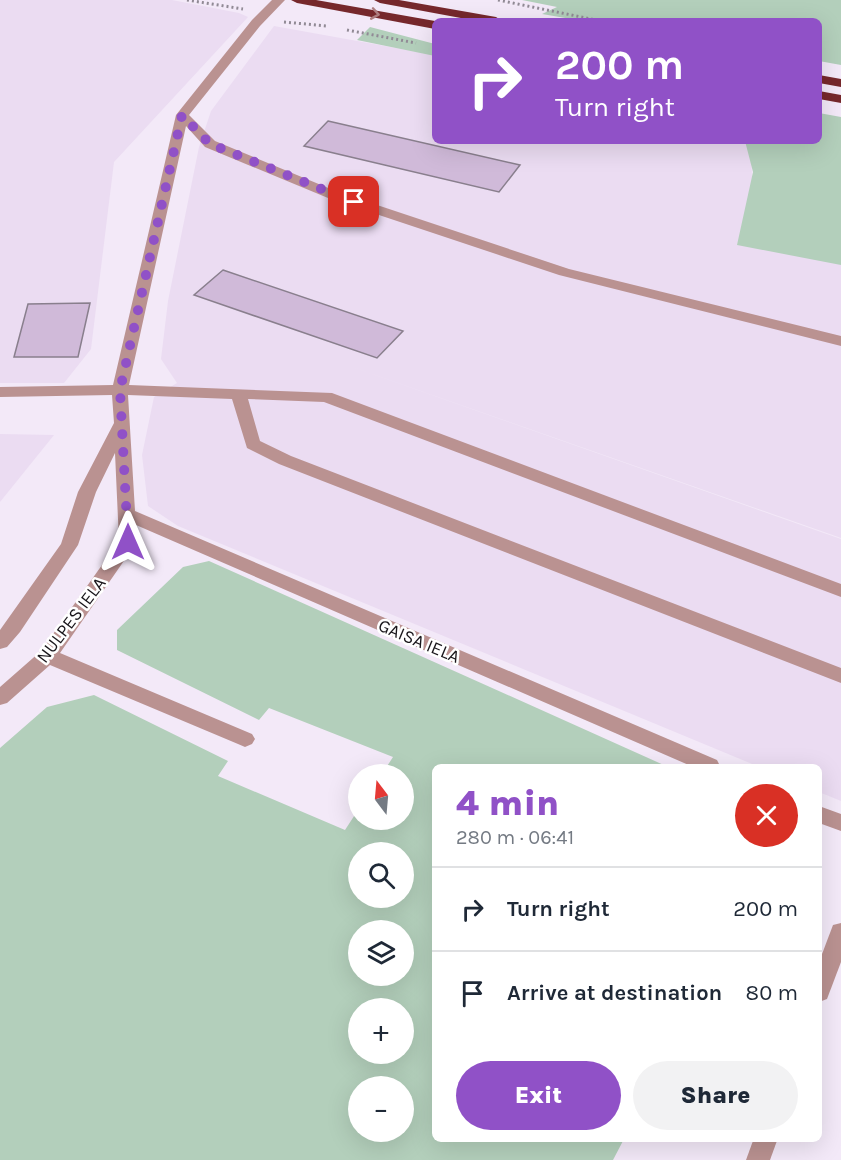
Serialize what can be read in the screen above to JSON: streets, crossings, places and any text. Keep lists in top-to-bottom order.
{
  "streets": {
    "street": ["NULPES IELA", "GAISA IELA"]
  },
  "crossings": [
    ["NULPES IELA", "GAISA IELA"]
  ],
  "north": "top",
  "page": {
    "turn": ["200 m", "Turn right"],
    "map_buttons": ["+", "−"],
    "heading": ["4 min", "280 m · 06:41"],
    "list": [
      {
        "name": "Turn right",
        "value": "200 m"
      },
      {
        "name": "Arrive at destination",
        "value": "80 m"
      }
    ],
    "buttons": ["Exit", "Share"]
  }
}
